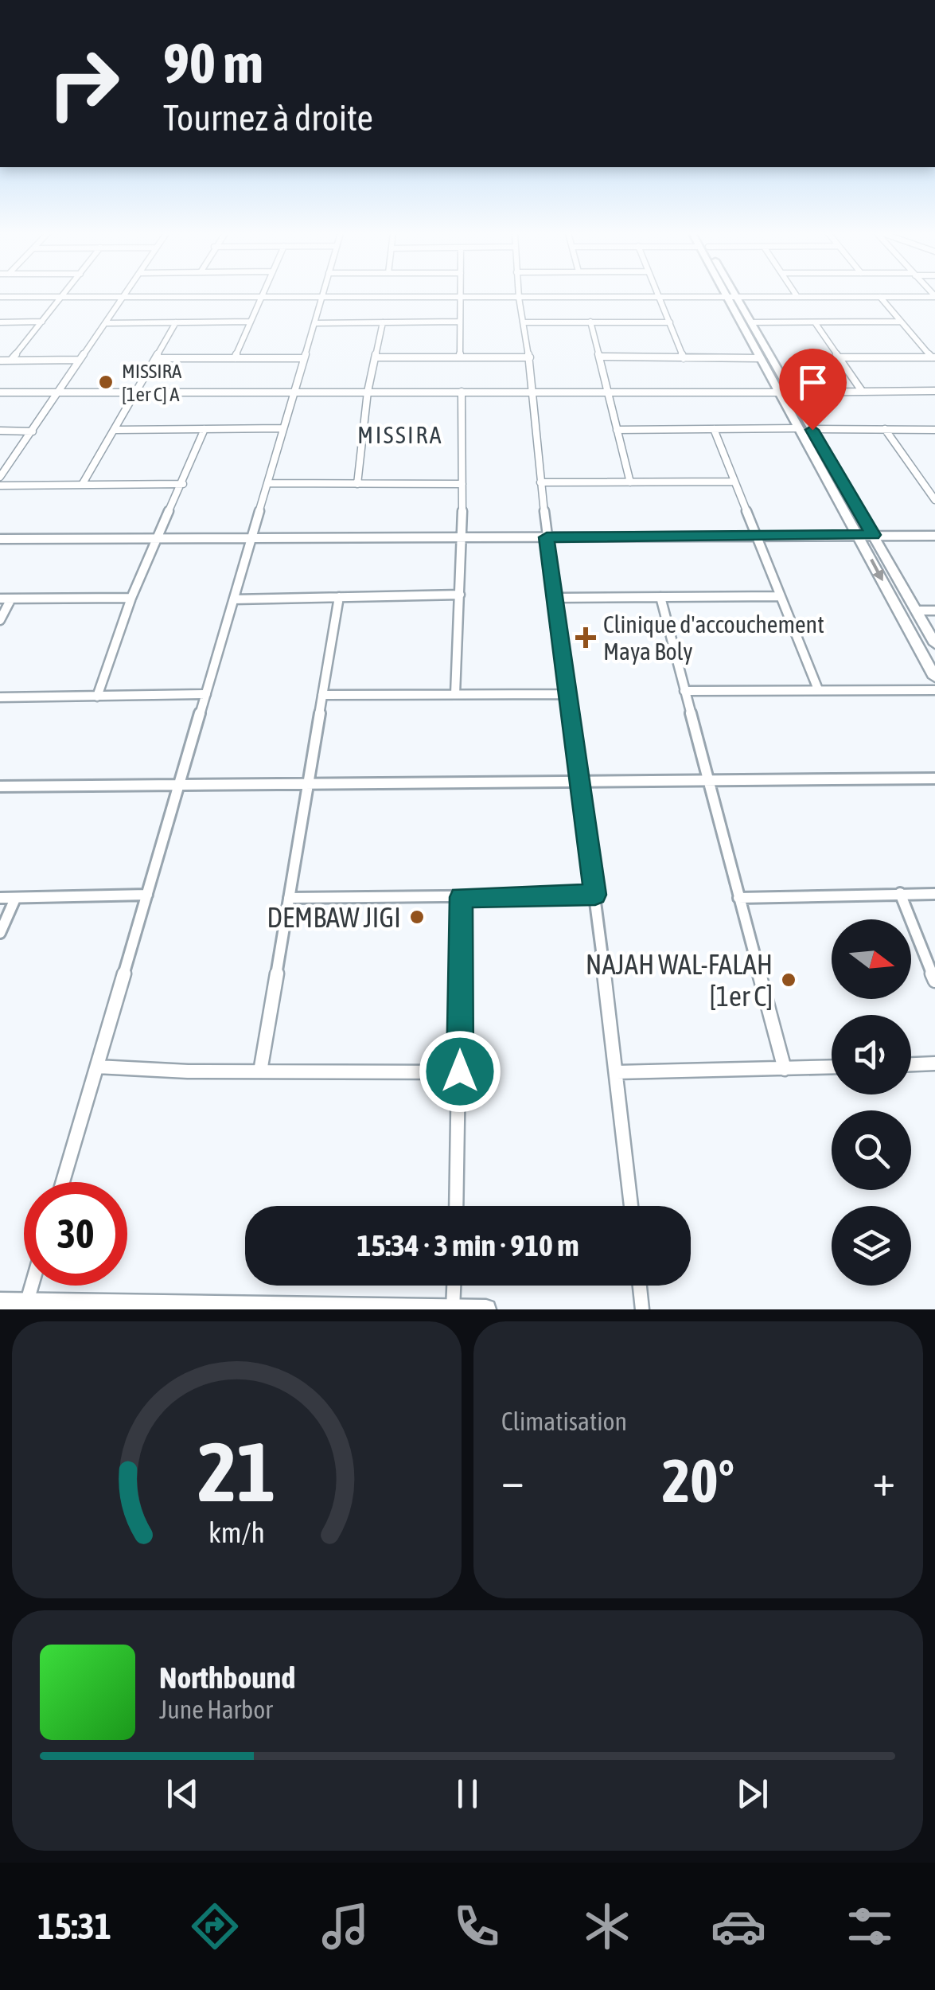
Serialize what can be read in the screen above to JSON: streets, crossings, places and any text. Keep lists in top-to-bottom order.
{
  "districts": ["MISSIRA"],
  "places": {
    "other": ["MISSIRA [1er C] A", "DEMBAW JIGI", "NAJAH WAL-FALAH [1er C]"],
    "health": ["Clinique d'accouchement Maya Boly"]
  },
  "north": "right",
  "page": {
    "turn": ["90 m", "Tournez à droite"],
    "limit": "30",
    "trip": "15:34 · 3 min · 910 m",
    "tile": "Climatisation",
    "heat": ["−", "20°", "+"],
    "song": ["Northbound", "June Harbor"],
    "tabs": "15:31",
    "gauge": ["21", "km/h"]
  }
}
